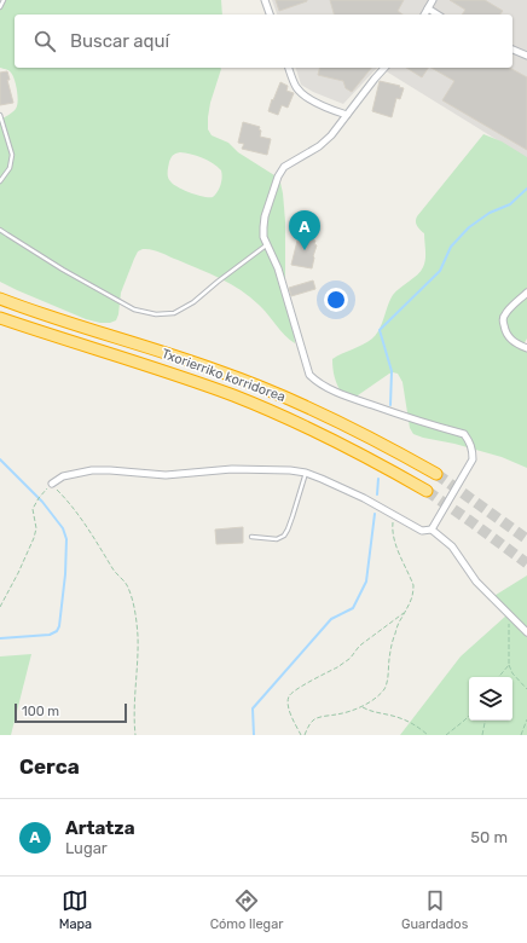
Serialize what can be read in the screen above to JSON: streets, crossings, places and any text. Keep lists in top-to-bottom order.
{
  "streets": {
    "highway": ["Txorierriko korridorea"]
  },
  "scale_bar": "100 m",
  "page": {
    "search": "Buscar aquí",
    "pins": "A",
    "scale": "100 m",
    "heading": "Cerca",
    "list": [
      {
        "mark": "A",
        "name": "Artatza",
        "note": "Lugar",
        "value": "50 m"
      }
    ],
    "nav": ["Mapa", "Cómo llegar", "Guardados"]
  }
}
